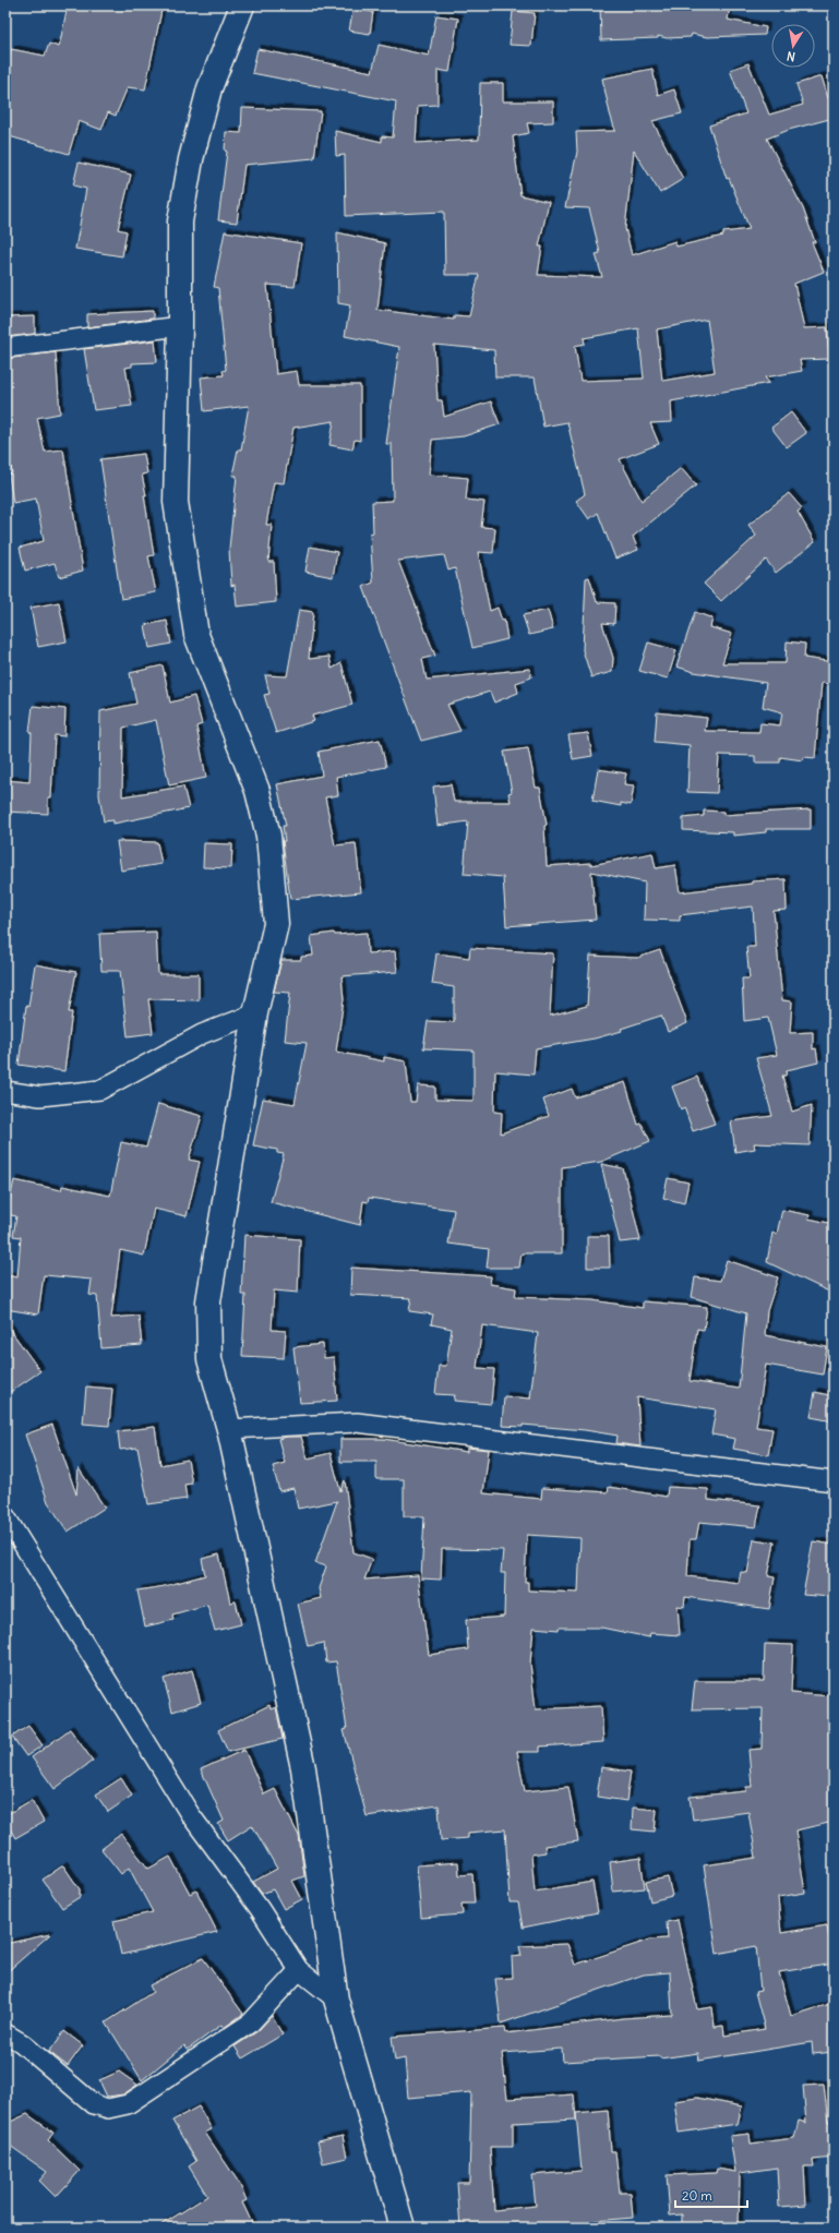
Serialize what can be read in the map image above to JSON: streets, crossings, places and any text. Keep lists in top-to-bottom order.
{
  "scale_bar": "20 m",
  "north": "bottom"
}
